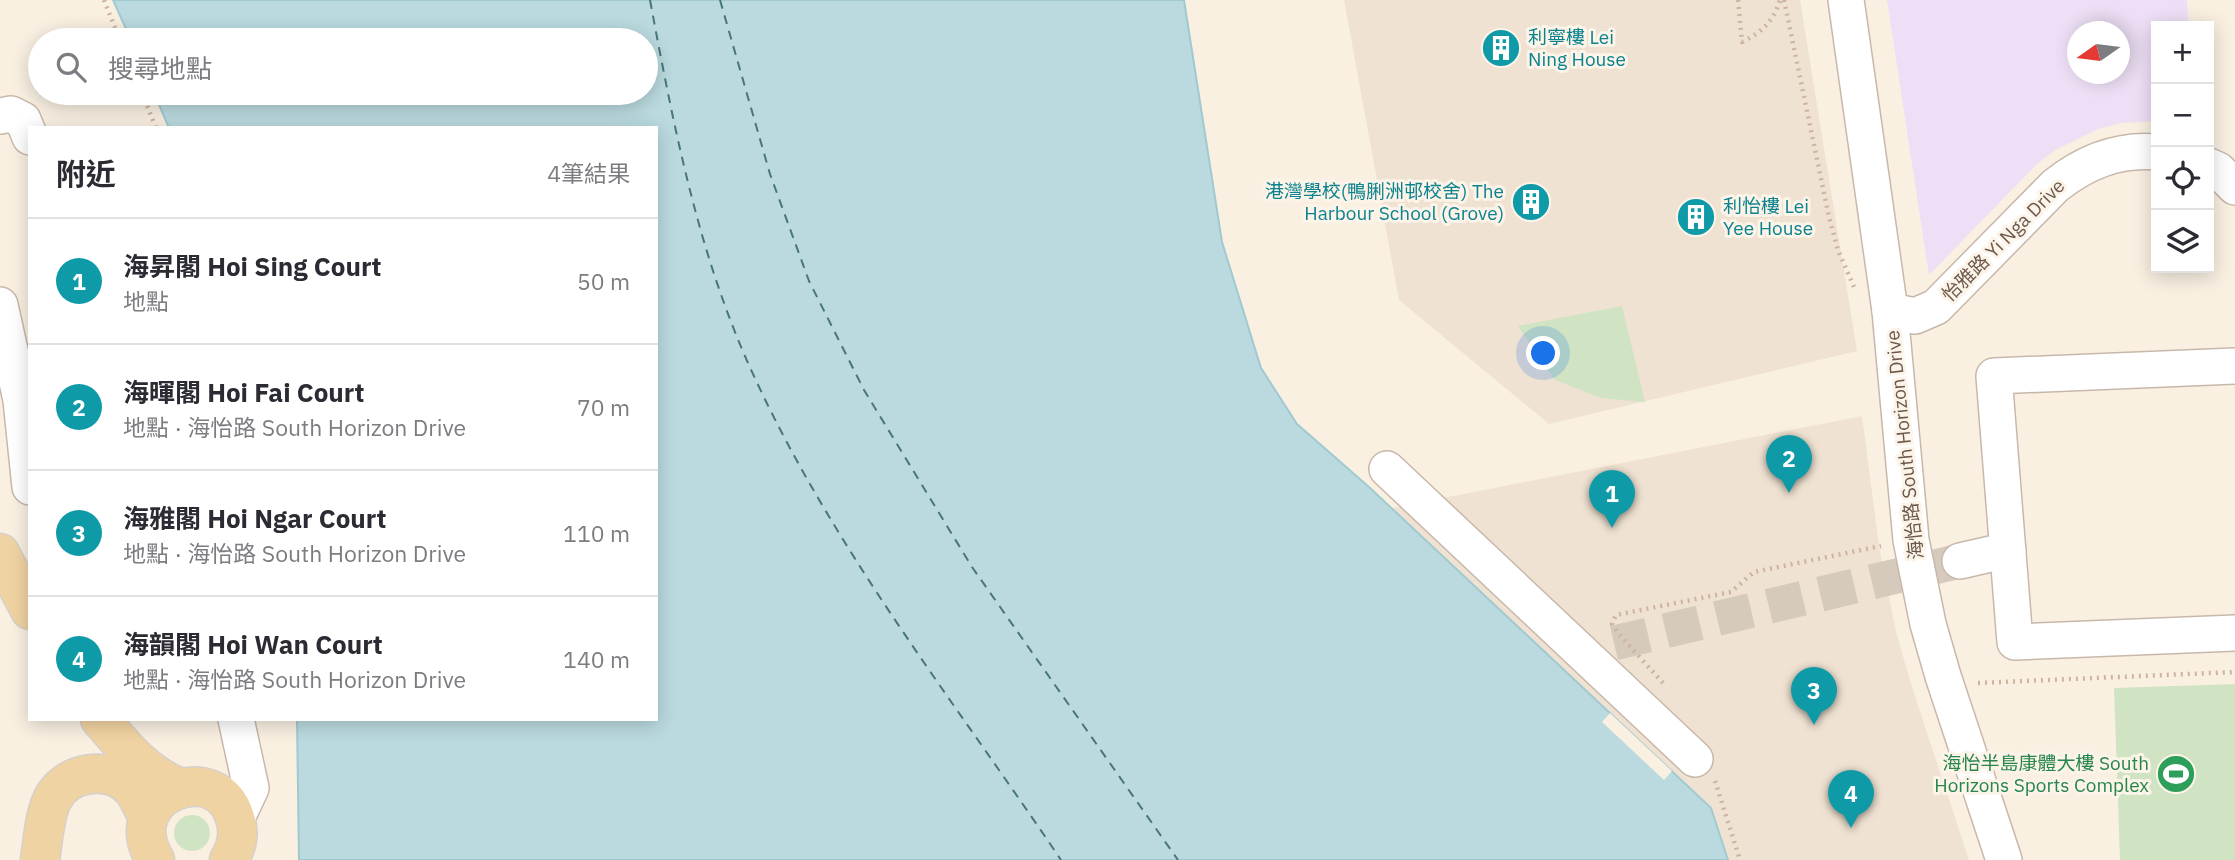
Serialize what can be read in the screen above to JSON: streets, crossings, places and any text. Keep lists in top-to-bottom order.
{
  "streets": {
    "street": ["怡雅路 Yi Nga Drive", "海怡路 South Horizon Drive"]
  },
  "crossings": [
    ["怡雅路 Yi Nga Drive", "海怡路 South Horizon Drive"]
  ],
  "places": {
    "building": ["利寧樓 Lei Ning House", "港灣學校(鴨脷洲邨校舍) The Harbour School (Grove)", "利怡樓 Lei Yee House"],
    "sports": ["海怡半島康體大樓 South Horizons Sports Complex"]
  },
  "north": "left",
  "page": {
    "map_buttons": ["+", "−"],
    "search": "搜尋地點",
    "heading": ["附近", "4筆結果"],
    "list": [
      {
        "mark": "1",
        "name": "海昇閣 Hoi Sing Court",
        "note": "地點",
        "value": "50 m"
      },
      {
        "mark": "2",
        "name": "海暉閣 Hoi Fai Court",
        "note": "地點 · 海怡路 South Horizon Drive",
        "value": "70 m"
      },
      {
        "mark": "3",
        "name": "海雅閣 Hoi Ngar Court",
        "note": "地點 · 海怡路 South Horizon Drive",
        "value": "110 m"
      },
      {
        "mark": "4",
        "name": "海韻閣 Hoi Wan Court",
        "note": "地點 · 海怡路 South Horizon Drive",
        "value": "140 m"
      }
    ],
    "pins": [
      "2",
      "1",
      "3",
      "4"
    ]
  }
}
